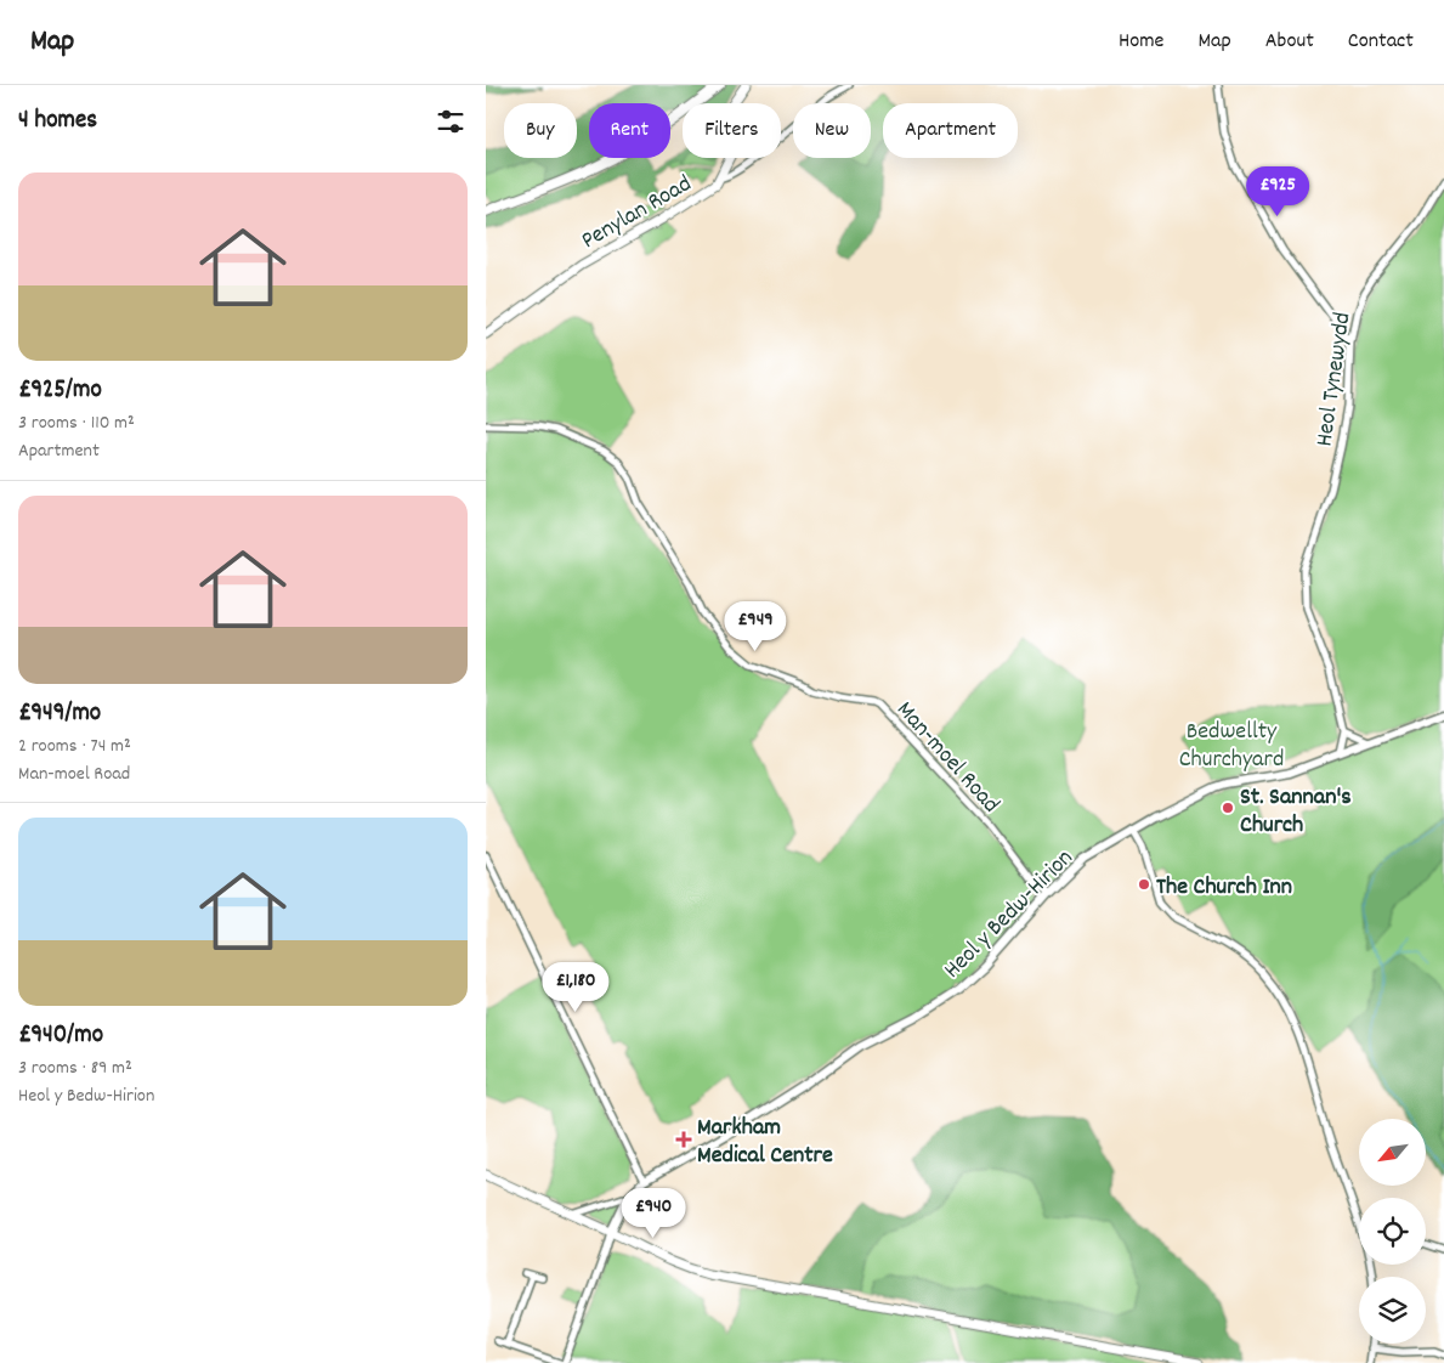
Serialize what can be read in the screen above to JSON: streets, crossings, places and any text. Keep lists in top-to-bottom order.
{
  "streets": {
    "main road": ["Penylan Road"],
    "street": ["Heol Tynewydd", "Man-moel Road", "Heol y Bedw-Hirion"]
  },
  "crossings": [
    ["Man-moel Road", "Heol y Bedw-Hirion"]
  ],
  "parks": ["Bedwellty Churchyard"],
  "places": {
    "other": ["St. Sannan's Church", "The Church Inn"],
    "health": ["Markham Medical Centre"]
  },
  "north": "bottom left",
  "page": {
    "header": "Map",
    "nav": [
      "Home",
      "Map",
      "About",
      "Contact"
    ],
    "heading": "4 homes",
    "chip": [
      "Buy",
      "Rent",
      "Filters",
      "New",
      "Apartment"
    ],
    "list": [
      {
        "name": "£925/mo",
        "note": "3 rooms · 110 m² · Apartment"
      },
      {
        "name": "£949/mo",
        "note": "2 rooms · 74 m² · Man-moel Road"
      },
      {
        "name": "£940/mo",
        "note": "3 rooms · 89 m² · Heol y Bedw-Hirion"
      }
    ],
    "price": [
      "£925",
      "£949",
      "£1,180",
      "£940"
    ]
  }
}
